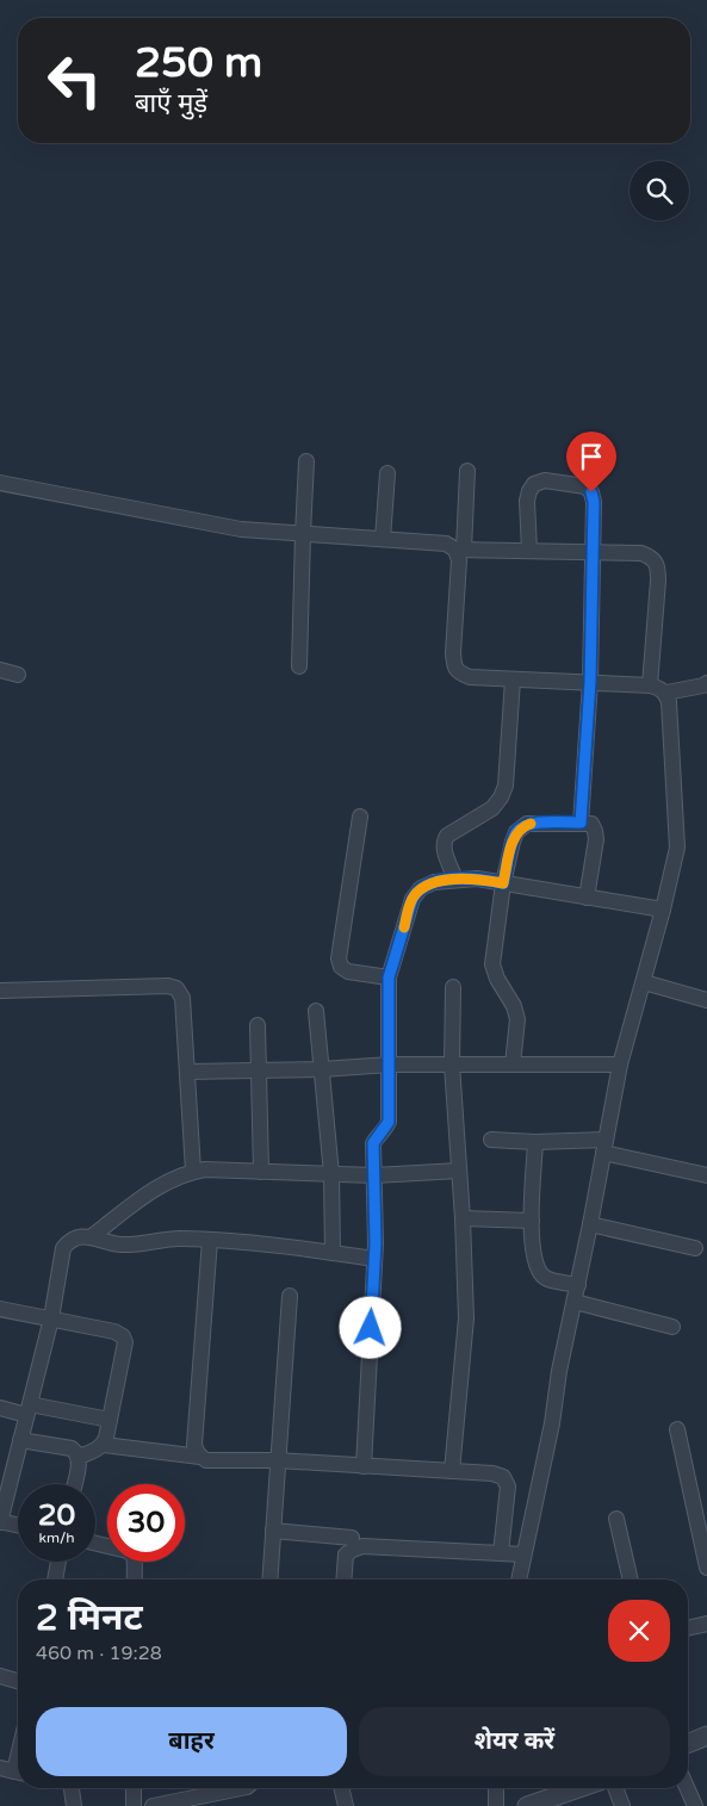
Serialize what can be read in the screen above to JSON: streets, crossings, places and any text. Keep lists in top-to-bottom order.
{
  "page": {
    "turn": ["250 m", "बाएँ मुड़ें"],
    "speed": "20 km/h",
    "limit": "30",
    "heading": ["2 मिनट", "460 m · 19:28"],
    "buttons": ["बाहर", "शेयर करें"]
  }
}
